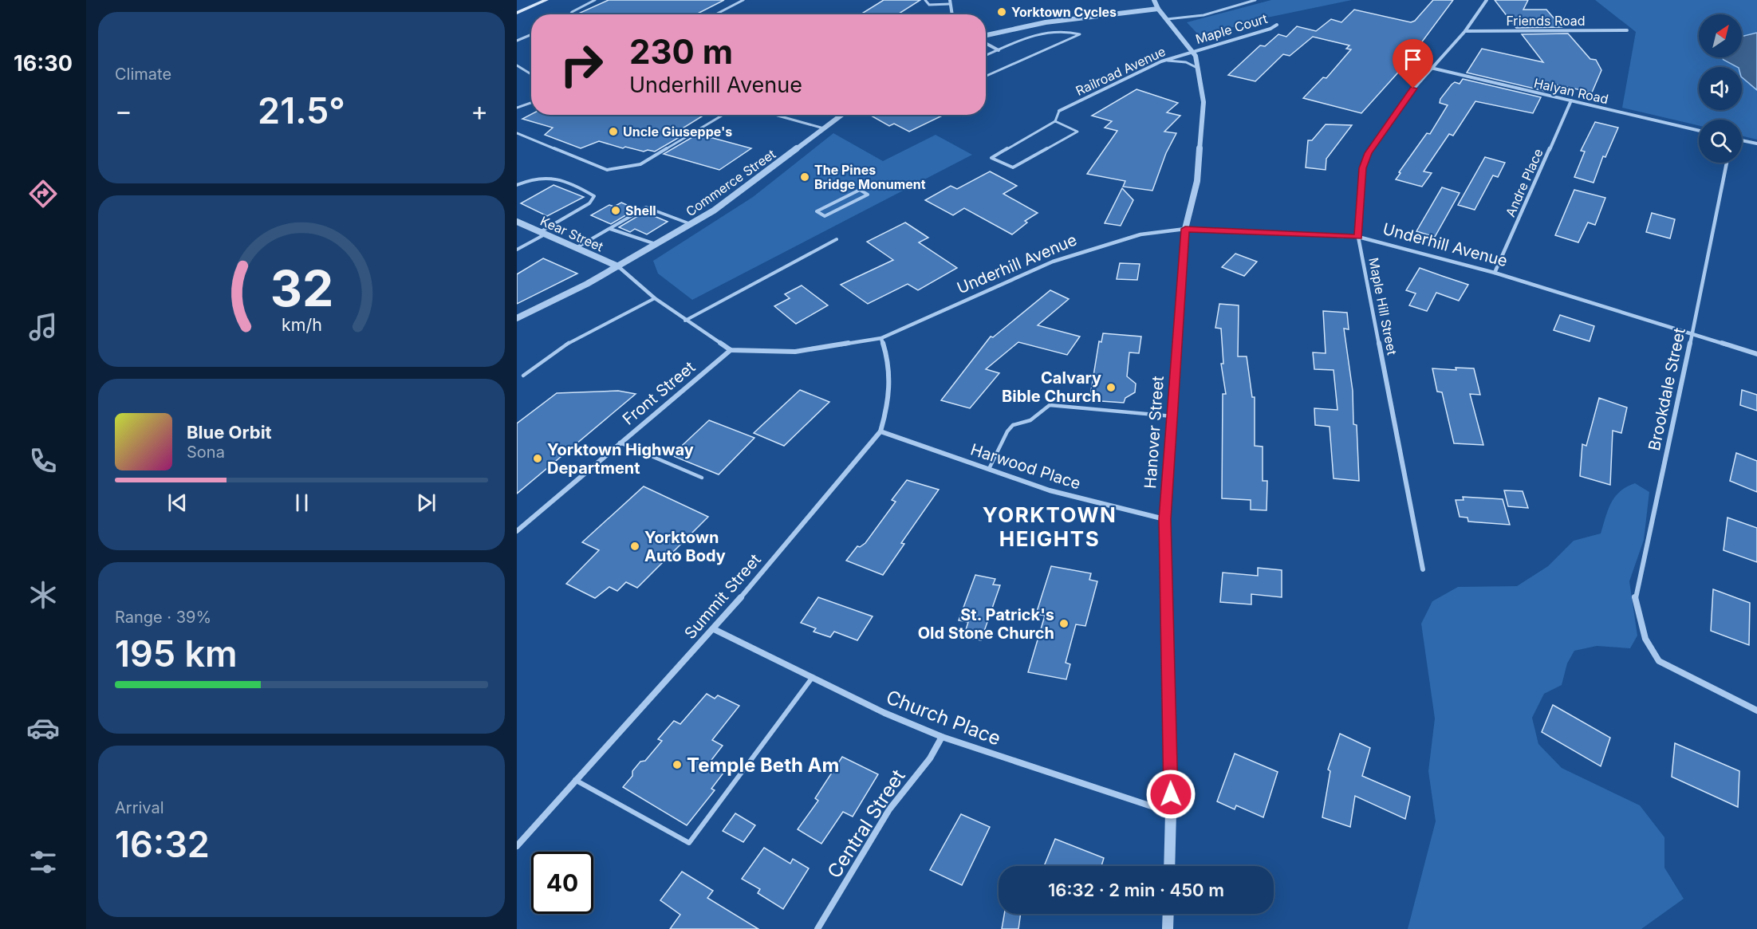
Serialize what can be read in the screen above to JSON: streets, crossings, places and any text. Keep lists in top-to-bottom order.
{
  "streets": {
    "street": [
      "Friends Road",
      "Maple Court",
      "Railroad Avenue",
      "Halyan Road",
      "Commerce Street",
      "Andre Place",
      "Kear Street",
      "Underhill Avenue",
      "Maple Hill Street",
      "Brookdale Street",
      "Front Street",
      "Hanover Street",
      "Harwood Place",
      "Summit Street",
      "Church Place",
      "Central Street"
    ]
  },
  "crossings": [
    ["Friends Road", "Maple Hill Street"],
    ["Maple Court", "Railroad Avenue"],
    ["Maple Court", "Hanover Street"],
    ["Railroad Avenue", "Hanover Street"],
    ["Halyan Road", "Andre Place"],
    ["Halyan Road", "Maple Hill Street"],
    ["Commerce Street", "Kear Street"],
    ["Commerce Street", "Underhill Avenue"],
    ["Andre Place", "Underhill Avenue"],
    ["Kear Street", "Underhill Avenue"],
    ["Underhill Avenue", "Maple Hill Street"],
    ["Underhill Avenue", "Brookdale Street"],
    ["Underhill Avenue", "Front Street"],
    ["Underhill Avenue", "Hanover Street"],
    ["Underhill Avenue", "Summit Street"],
    ["Hanover Street", "Harwood Place"],
    ["Hanover Street", "Church Place"],
    ["Harwood Place", "Summit Street"],
    ["Summit Street", "Church Place"],
    ["Church Place", "Central Street"]
  ],
  "districts": ["YORKTOWN HEIGHTS"],
  "places": [
    "Yorktown Cycles",
    "Uncle Giuseppe's",
    "The Pines Bridge Monument",
    "Shell",
    "Calvary Bible Church",
    "Yorktown Highway Department",
    "Yorktown Auto Body",
    "St. Patrick's Old Stone Church",
    "Temple Beth Am"
  ],
  "north": "top right",
  "page": {
    "tabs": "16:30",
    "tile": [
      "Climate",
      ["Range · 39%", "195 km"],
      ["Arrival", "16:32"]
    ],
    "turn": ["230 m", "Underhill Avenue"],
    "heat": ["−", "21.5°", "+"],
    "song": ["Blue Orbit", "Sona"],
    "limit": "40",
    "trip": "16:32 · 2 min · 450 m",
    "gauge": ["32", "km/h"]
  }
}
